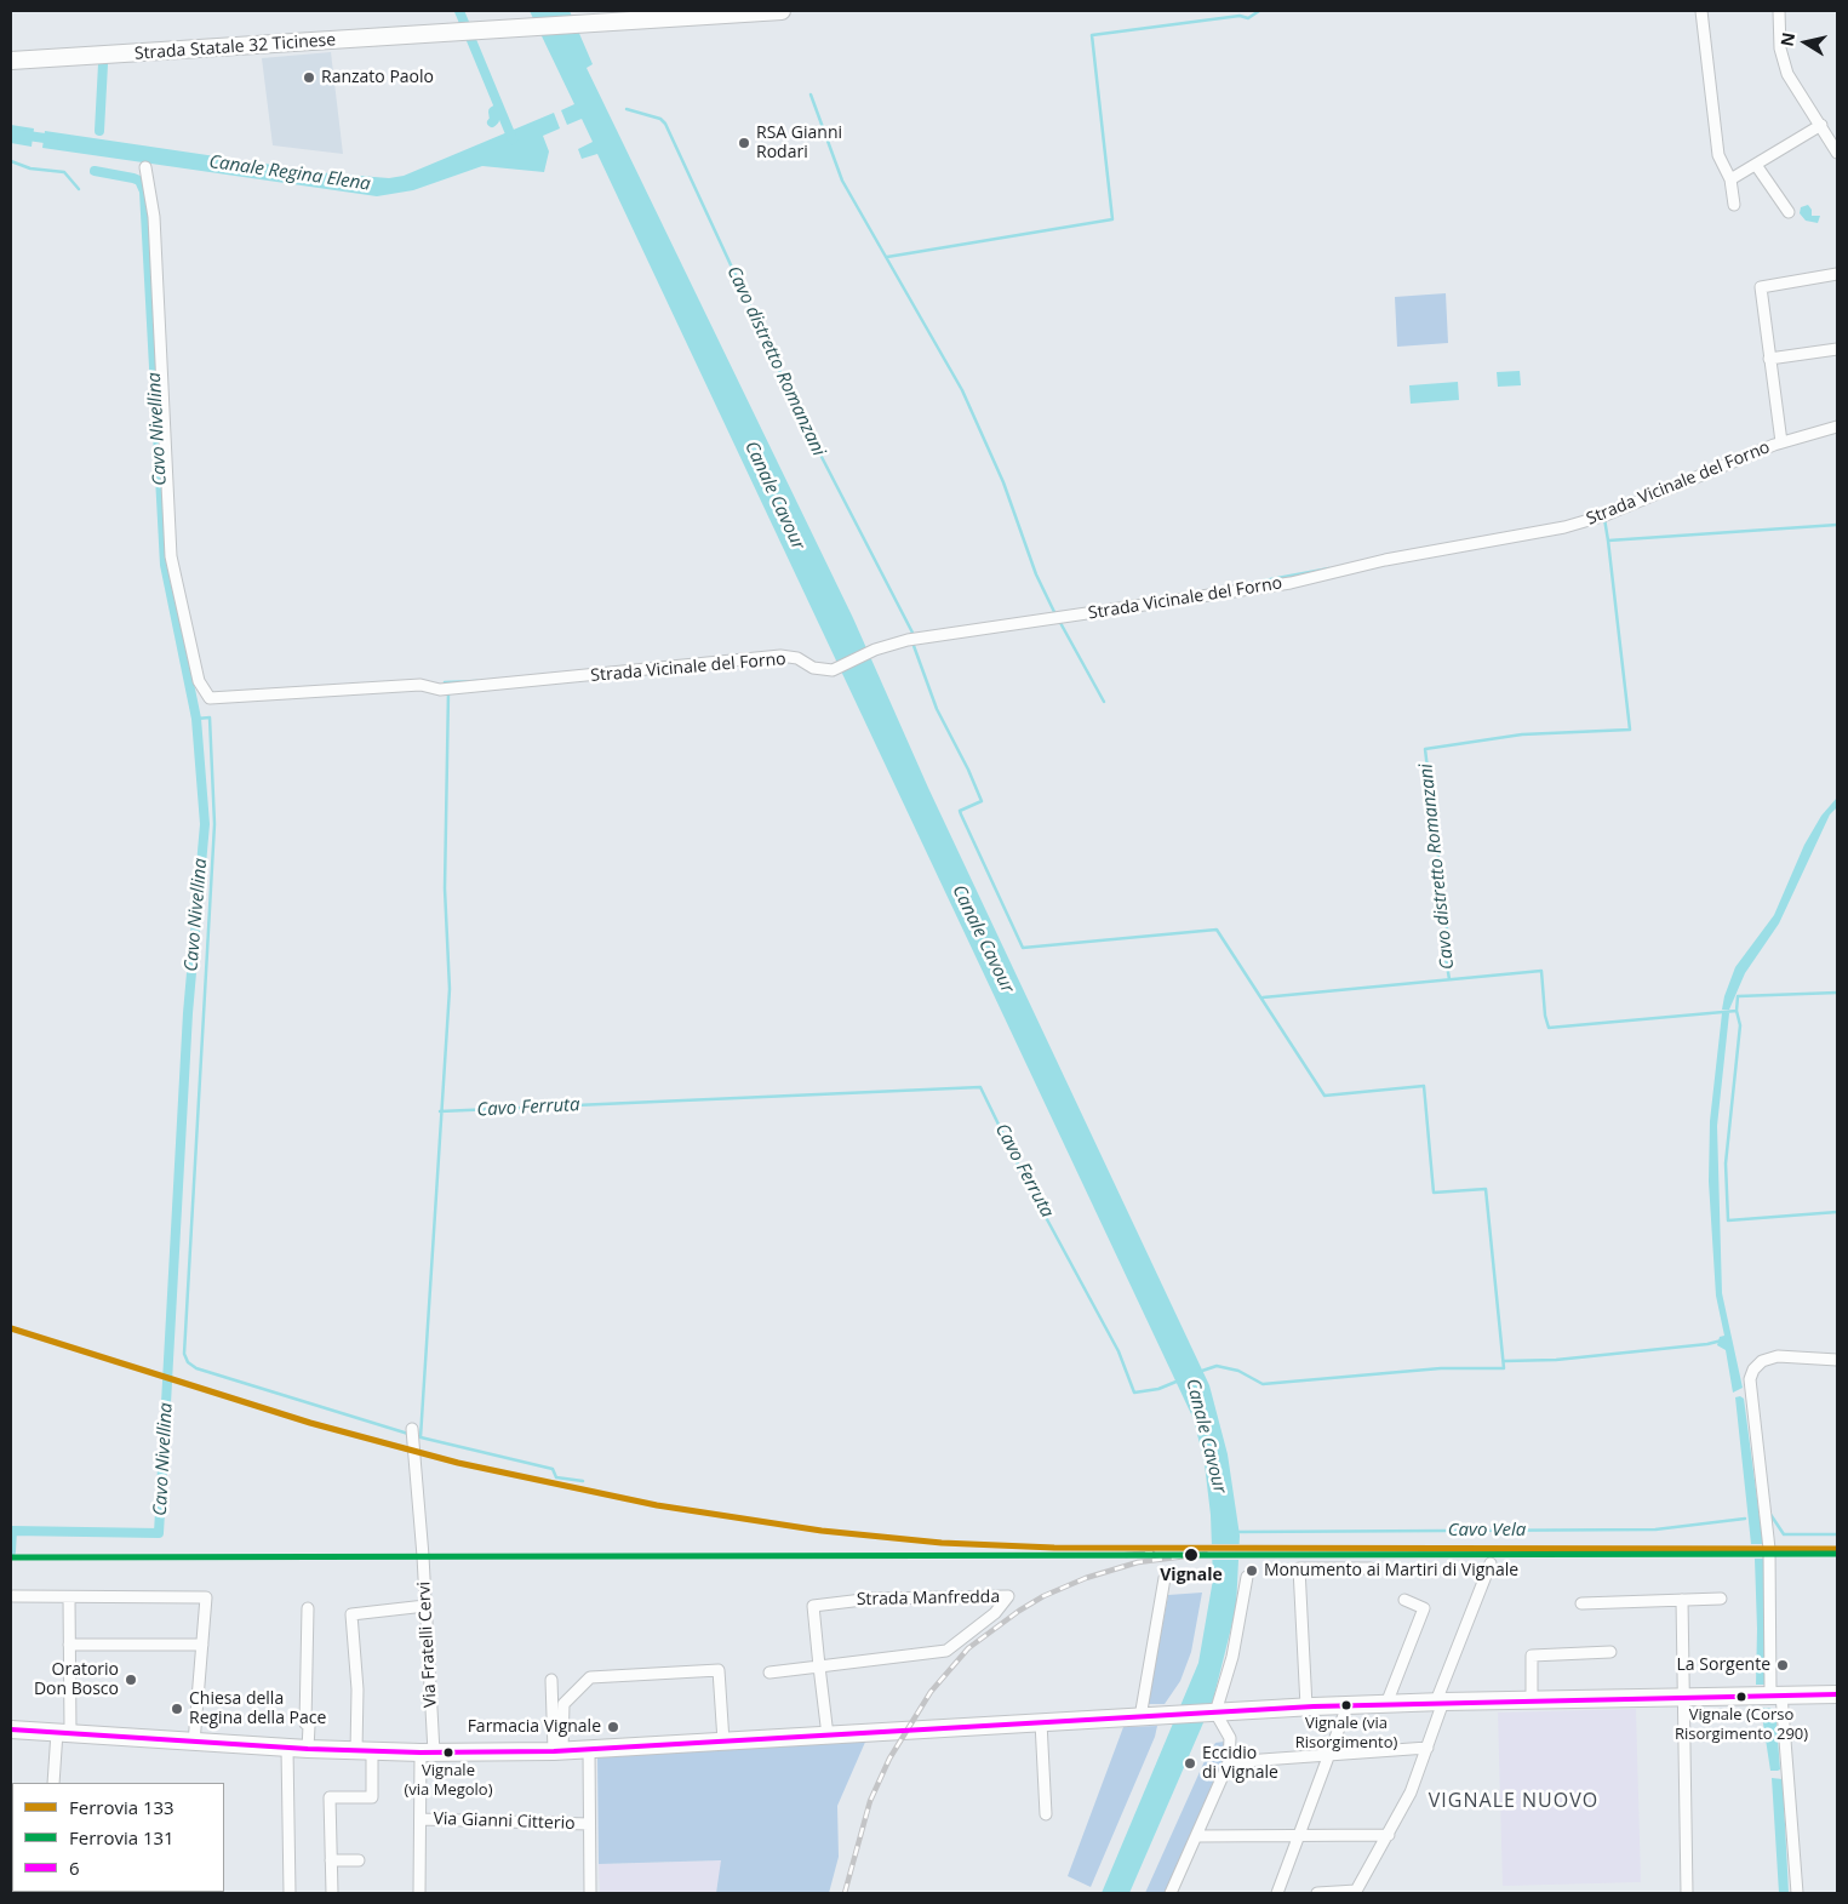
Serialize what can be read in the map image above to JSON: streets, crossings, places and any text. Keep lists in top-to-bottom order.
{
  "streets": {
    "main road": ["Strada Statale 32 Ticinese"],
    "street": [
      "Strada Vicinale del Forno",
      "Strada Manfredda",
      "Via Fratelli Cervi",
      "Via Gianni Citterio"
    ]
  },
  "crossings": [
    ["Via Fratelli Cervi", "Via Gianni Citterio"]
  ],
  "districts": ["VIGNALE NUOVO"],
  "water": [
    "Canale Regina Elena",
    "Cavo distretto Romanzani",
    "Cavo Nivellina",
    "Canale Cavour",
    "Cavo Ferruta",
    "Cavo Vela"
  ],
  "places": [
    "Ranzato Paolo",
    "RSA Gianni Rodari",
    "Vignale",
    "Monumento ai Martiri di Vignale",
    "La Sorgente",
    "Oratorio Don Bosco",
    "Vignale (Corso Risorgimento 290)",
    "Vignale (via Risorgimento)",
    "Chiesa della Regina della Pace",
    "Farmacia Vignale",
    "Vignale (via Megolo)",
    "Eccidio di Vignale"
  ],
  "lines": ["rail line 133", "rail line 131", "transit line 6"],
  "legend": ["Ferrovia 133", "Ferrovia 131", "6"],
  "north": "left"
}
